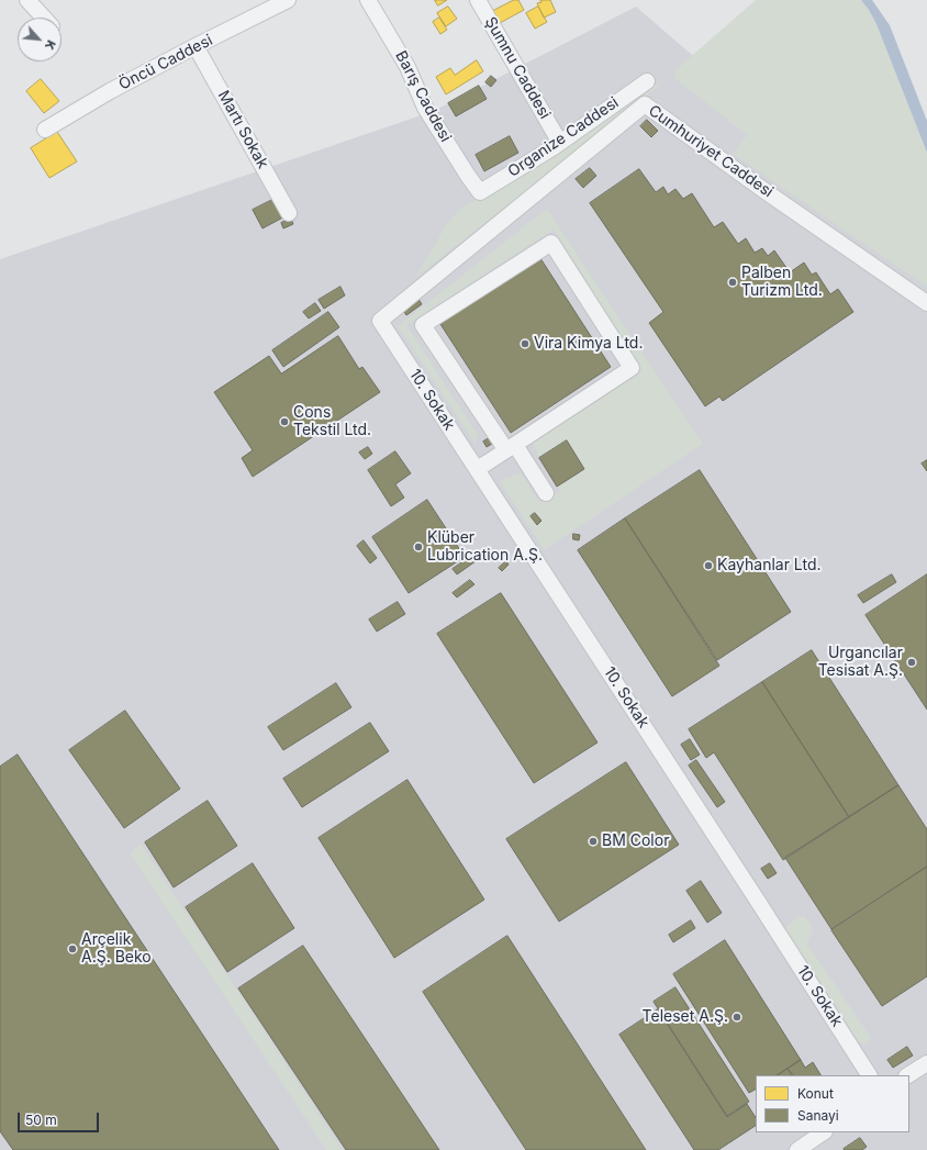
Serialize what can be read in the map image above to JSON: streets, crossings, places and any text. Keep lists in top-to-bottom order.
{
  "streets": {
    "street": [
      "Öncü Caddesi",
      "Şumnu Caddesi",
      "Barış Caddesi",
      "Martı Sokak",
      "Organize Caddesi",
      "Cumhuriyet Caddesi",
      "10. Sokak"
    ]
  },
  "crossings": [
    ["Öncü Caddesi", "Martı Sokak"],
    ["Barış Caddesi", "Organize Caddesi"],
    ["Cumhuriyet Caddesi", "10. Sokak"]
  ],
  "places": [
    "Palben Turizm Ltd.",
    "Vira Kimya Ltd.",
    "Cons Tekstil Ltd.",
    "Klüber Lubrication A.Ş.",
    "Kayhanlar Ltd.",
    "Urgancılar Tesisat A.Ş.",
    "BM Color",
    "Arçelik A.Ş. Beko",
    "Teleset A.Ş."
  ],
  "legend": ["Konut", "Sanayi"],
  "scale_bar": "50 m",
  "north": "bottom right"
}
